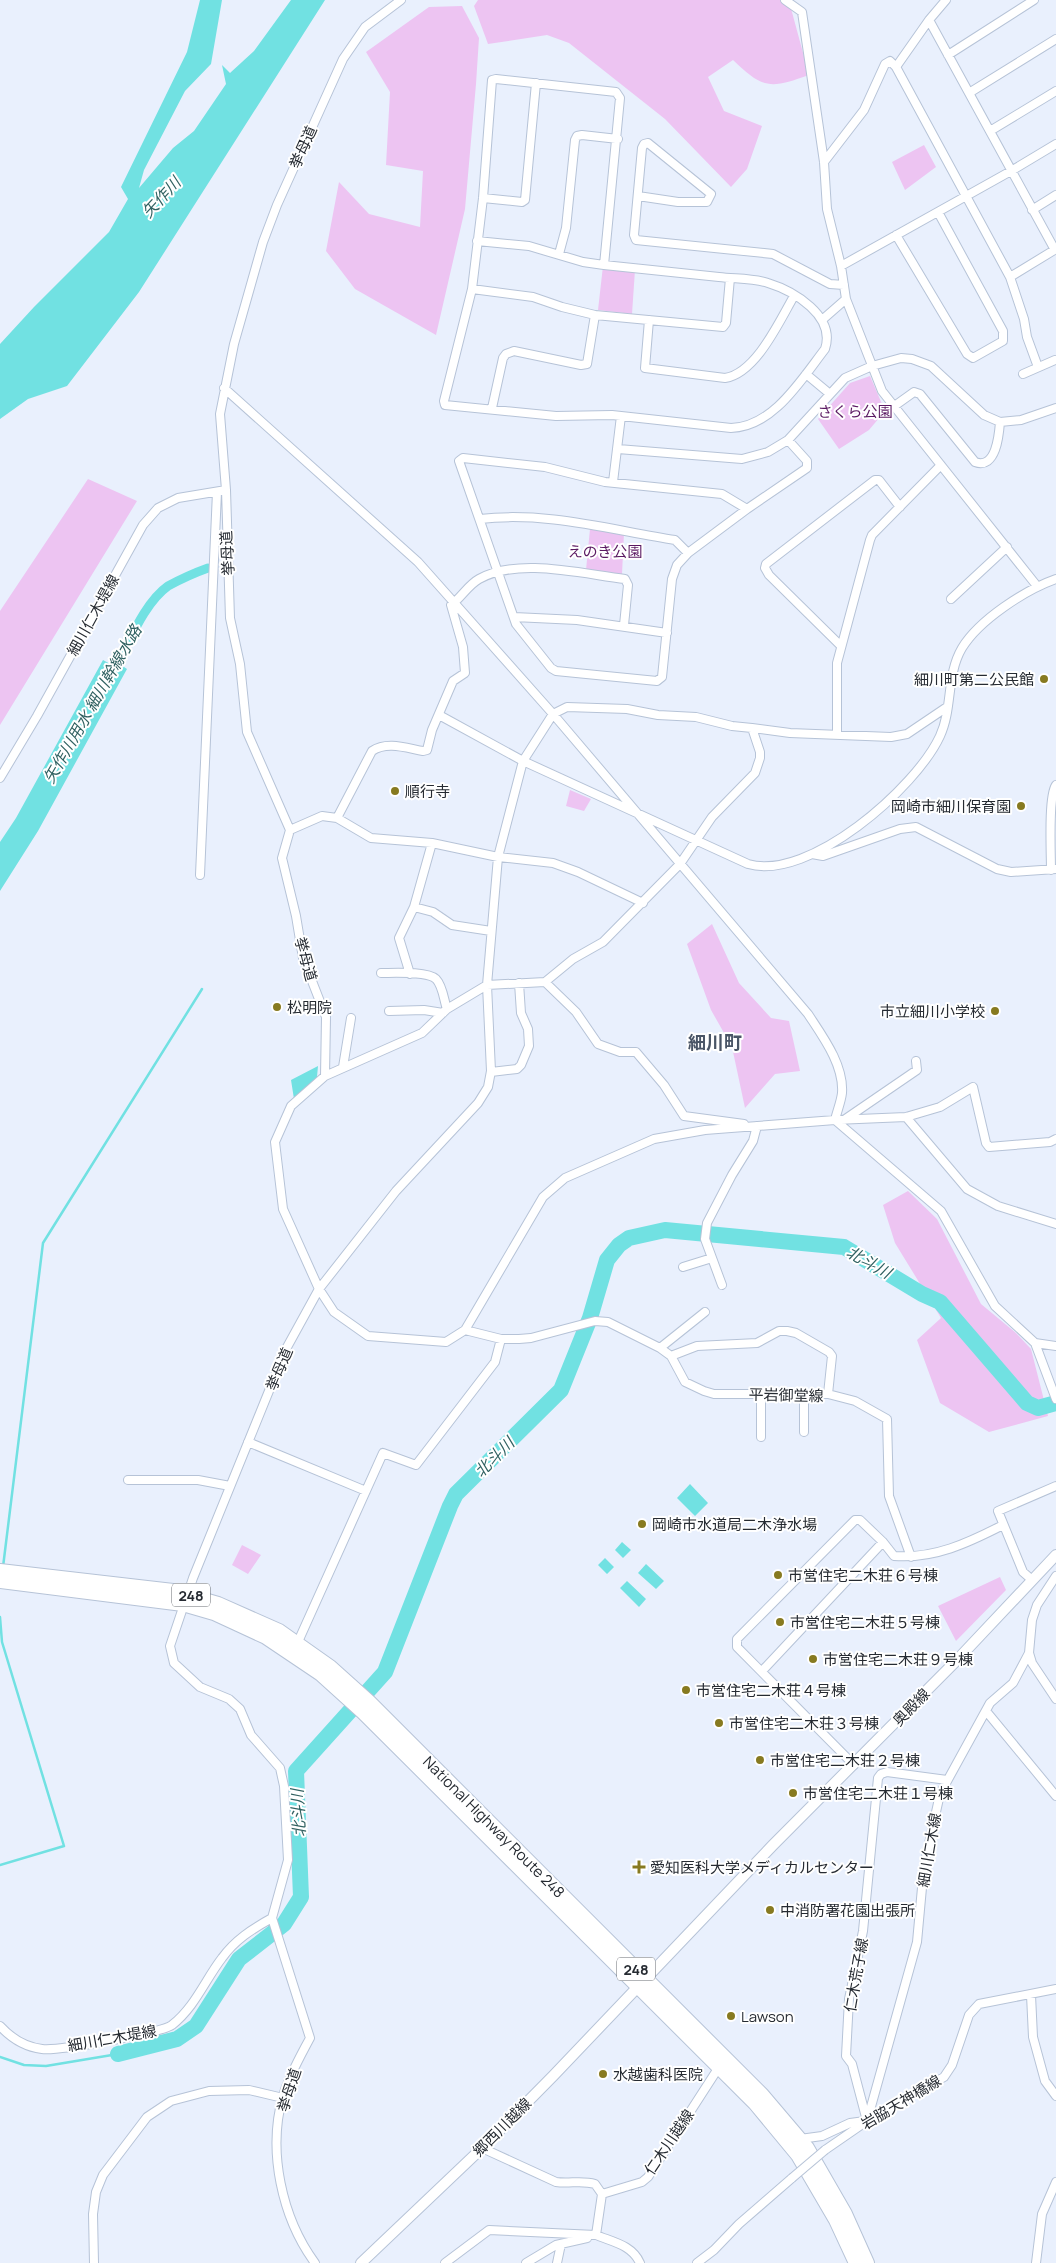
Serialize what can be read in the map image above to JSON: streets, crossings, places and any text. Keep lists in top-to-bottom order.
{
  "streets": {
    "highway": ["248", "National Highway Route 248"],
    "street": [
      "挙母道",
      "細川仁木堤線",
      "平岩御堂線",
      "奥殿線",
      "細川仁木線",
      "仁木荒子線",
      "岩脇天神橋線",
      "郷西川越線",
      "仁木川越線"
    ]
  },
  "crossings": [
    ["挙母道", "細川仁木堤線"],
    ["挙母道", "National Highway Route 248"],
    ["奥殿線", "National Highway Route 248"],
    ["奥殿線", "郷西川越線"],
    ["National Highway Route 248", "郷西川越線"],
    ["National Highway Route 248", "仁木川越線"],
    ["細川仁木線", "仁木荒子線"],
    ["細川仁木線", "岩脇天神橋線"],
    ["仁木荒子線", "岩脇天神橋線"]
  ],
  "districts": ["細川町"],
  "water": ["矢作川", "矢作川用水 細川幹線水路", "北斗川"],
  "parks": ["さくら公園", "えのき公園"],
  "places": {
    "other": [
      "細川町第二公民館",
      "順行寺",
      "岡崎市細川保育園",
      "松明院",
      "市立細川小学校",
      "岡崎市水道局二木浄水場",
      "市営住宅二木荘６号棟",
      "市営住宅二木荘５号棟",
      "市営住宅二木荘９号棟",
      "市営住宅二木荘４号棟",
      "市営住宅二木荘３号棟",
      "市営住宅二木荘２号棟",
      "市営住宅二木荘１号棟",
      "中消防署花園出張所",
      "Lawson",
      "水越歯科医院"
    ],
    "health": ["愛知医科大学メディカルセンター"]
  }
}
